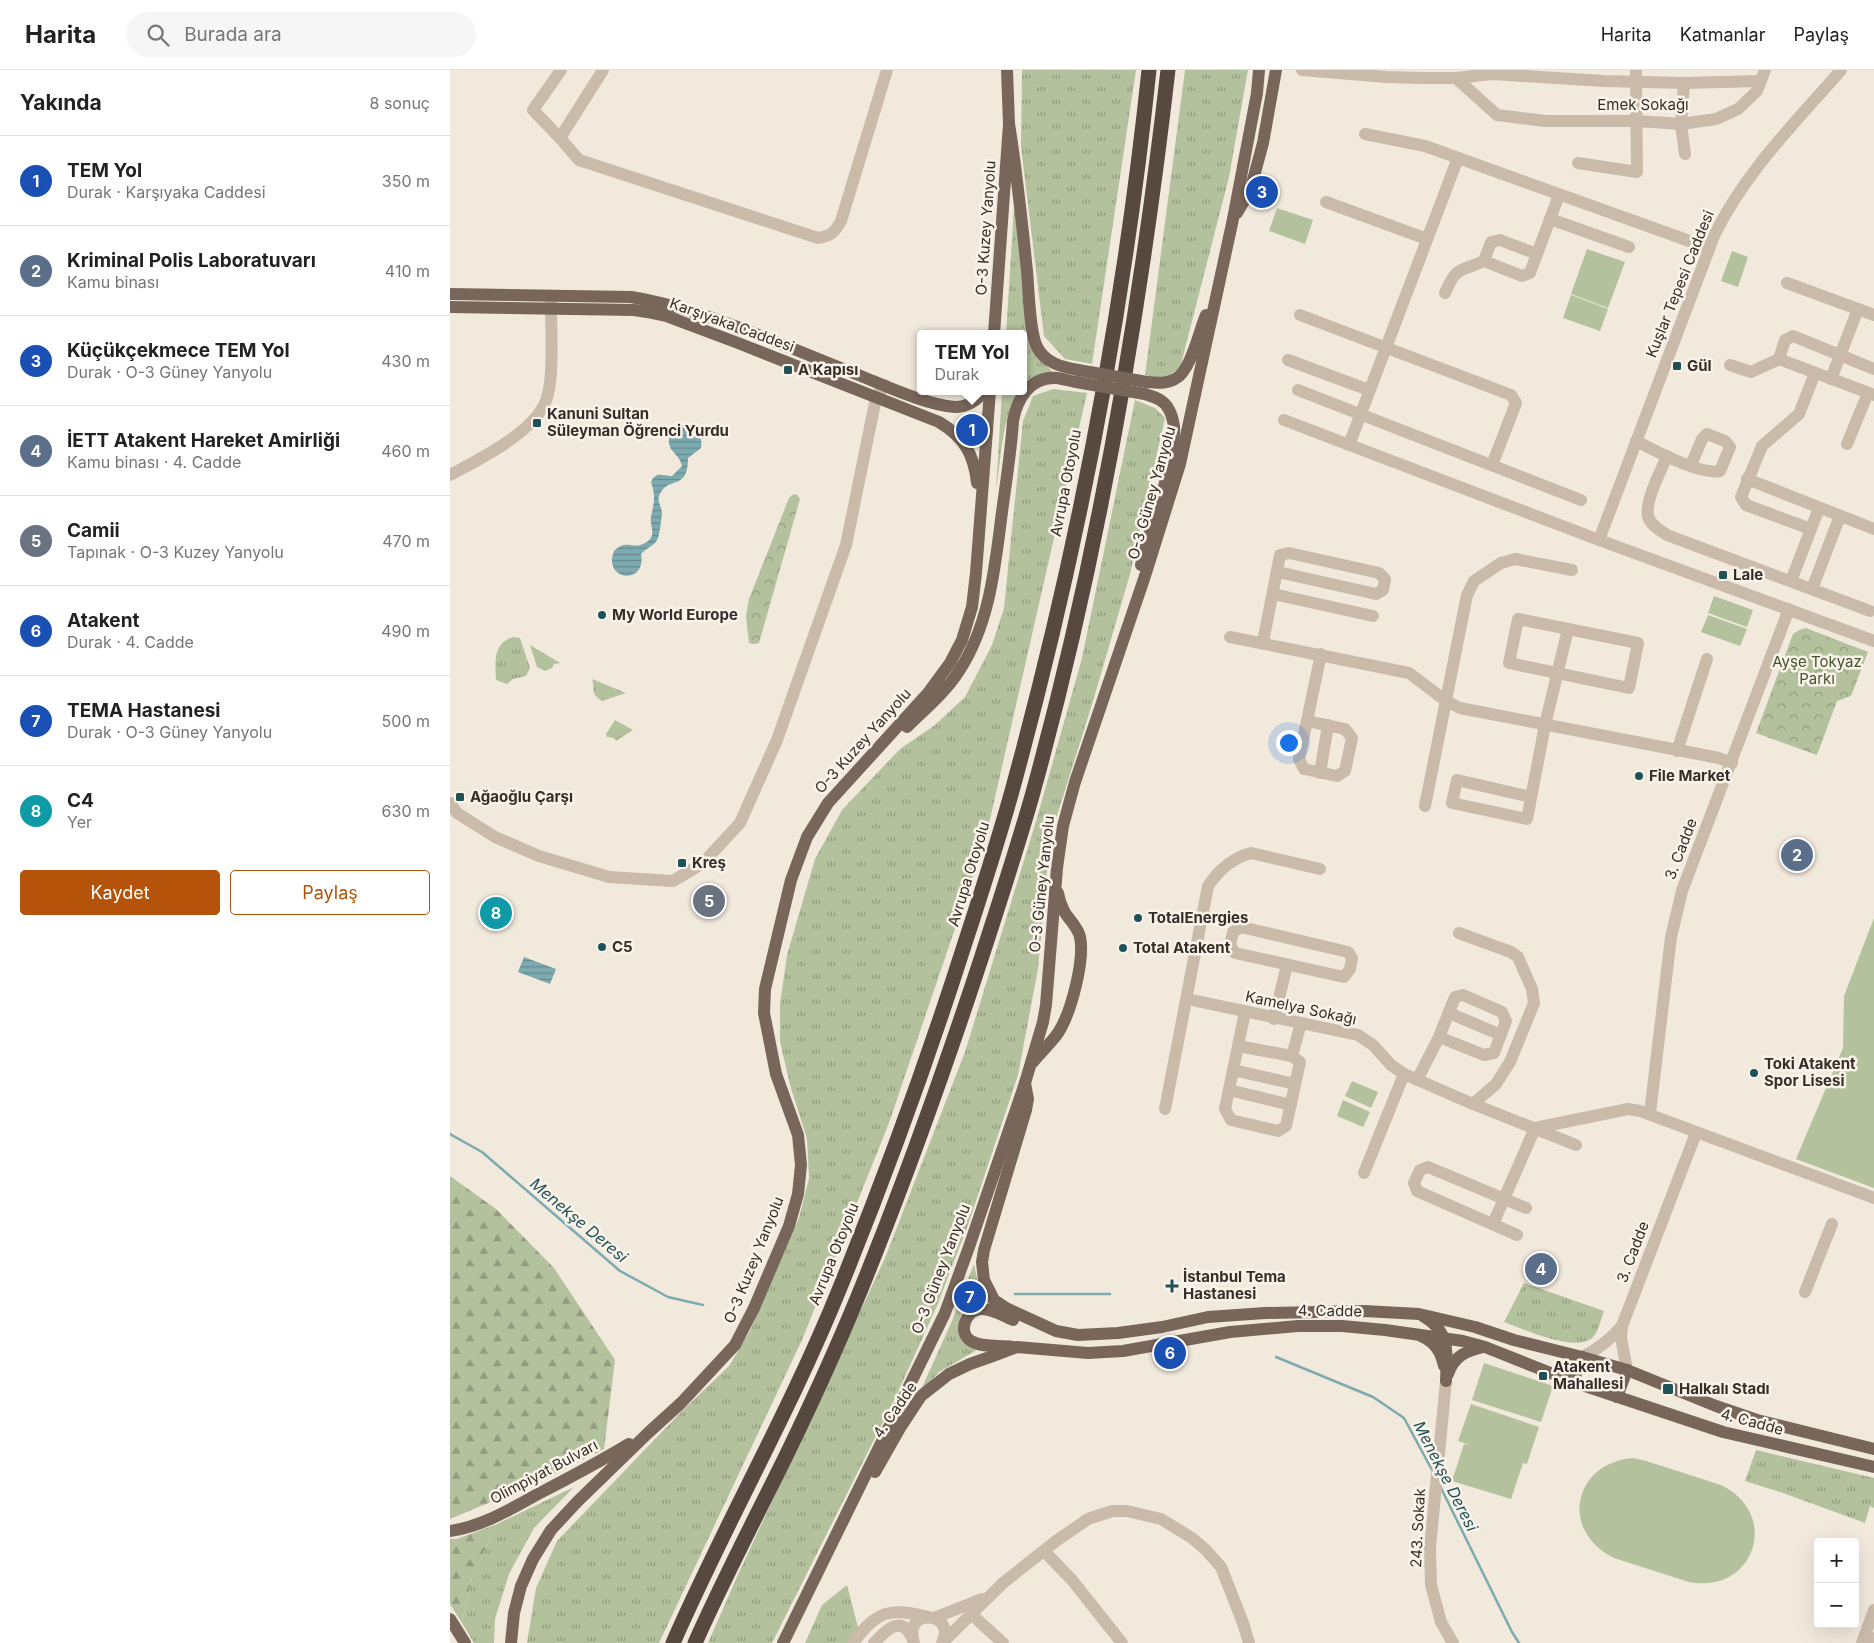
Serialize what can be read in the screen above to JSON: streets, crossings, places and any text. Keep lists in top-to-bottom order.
{
  "streets": {
    "highway": ["Avrupa Otoyolu"],
    "main road": [
      "O-3 Kuzey Yanyolu",
      "Karşıyaka Caddesi",
      "O-3 Güney Yanyolu",
      "4. Cadde",
      "Olimpiyat Bulvarı"
    ],
    "street": [
      "Emek Sokağı",
      "Kuşlar Tepesi Caddesi",
      "3. Cadde",
      "Kamelya Sokağı",
      "243. Sokak"
    ]
  },
  "crossings": [
    ["O-3 Kuzey Yanyolu", "Karşıyaka Caddesi"],
    ["O-3 Kuzey Yanyolu", "Olimpiyat Bulvarı"],
    ["O-3 Güney Yanyolu", "4. Cadde"]
  ],
  "water": ["Menekşe Deresi"],
  "parks": ["Ayşe Tokyaz Parkı"],
  "places": {
    "transit": [
      "Gül",
      "A Kapısı",
      "Kanuni Sultan Süleyman Öğrenci Yurdu",
      "Lale",
      "Ağaoğlu Çarşı",
      "Kreş",
      "Atakent Mahallesi",
      "Halkalı Stadı"
    ],
    "other": [
      "My World Europe",
      "File Market",
      "TotalEnergies",
      "C5",
      "Total Atakent",
      "Toki Atakent Spor Lisesi"
    ],
    "health": ["İstanbul Tema Hastanesi"]
  },
  "page": {
    "header": "Harita",
    "search": "Burada ara",
    "nav": ["Harita", "Katmanlar", "Paylaş"],
    "heading": ["Yakında", "8 sonuç"],
    "list": [
      {
        "mark": "1",
        "name": "TEM Yol",
        "note": "Durak · Karşıyaka Caddesi",
        "value": "350 m"
      },
      {
        "mark": "2",
        "name": "Kriminal Polis Laboratuvarı",
        "note": "Kamu binası",
        "value": "410 m"
      },
      {
        "mark": "3",
        "name": "Küçükçekmece TEM Yol",
        "note": "Durak · O-3 Güney Yanyolu",
        "value": "430 m"
      },
      {
        "mark": "4",
        "name": "İETT Atakent Hareket Amirliği",
        "note": "Kamu binası · 4. Cadde",
        "value": "460 m"
      },
      {
        "mark": "5",
        "name": "Camii",
        "note": "Tapınak · O-3 Kuzey Yanyolu",
        "value": "470 m"
      },
      {
        "mark": "6",
        "name": "Atakent",
        "note": "Durak · 4. Cadde",
        "value": "490 m"
      },
      {
        "mark": "7",
        "name": "TEMA Hastanesi",
        "note": "Durak · O-3 Güney Yanyolu",
        "value": "500 m"
      },
      {
        "mark": "8",
        "name": "C4",
        "note": "Yer",
        "value": "630 m"
      }
    ],
    "pins": [
      "3",
      "1",
      "2",
      "5",
      "8",
      "4",
      "7",
      "6"
    ],
    "popup": ["TEM Yol", "Durak"],
    "buttons": ["Kaydet", "Paylaş"],
    "map_buttons": ["+", "−"]
  }
}
